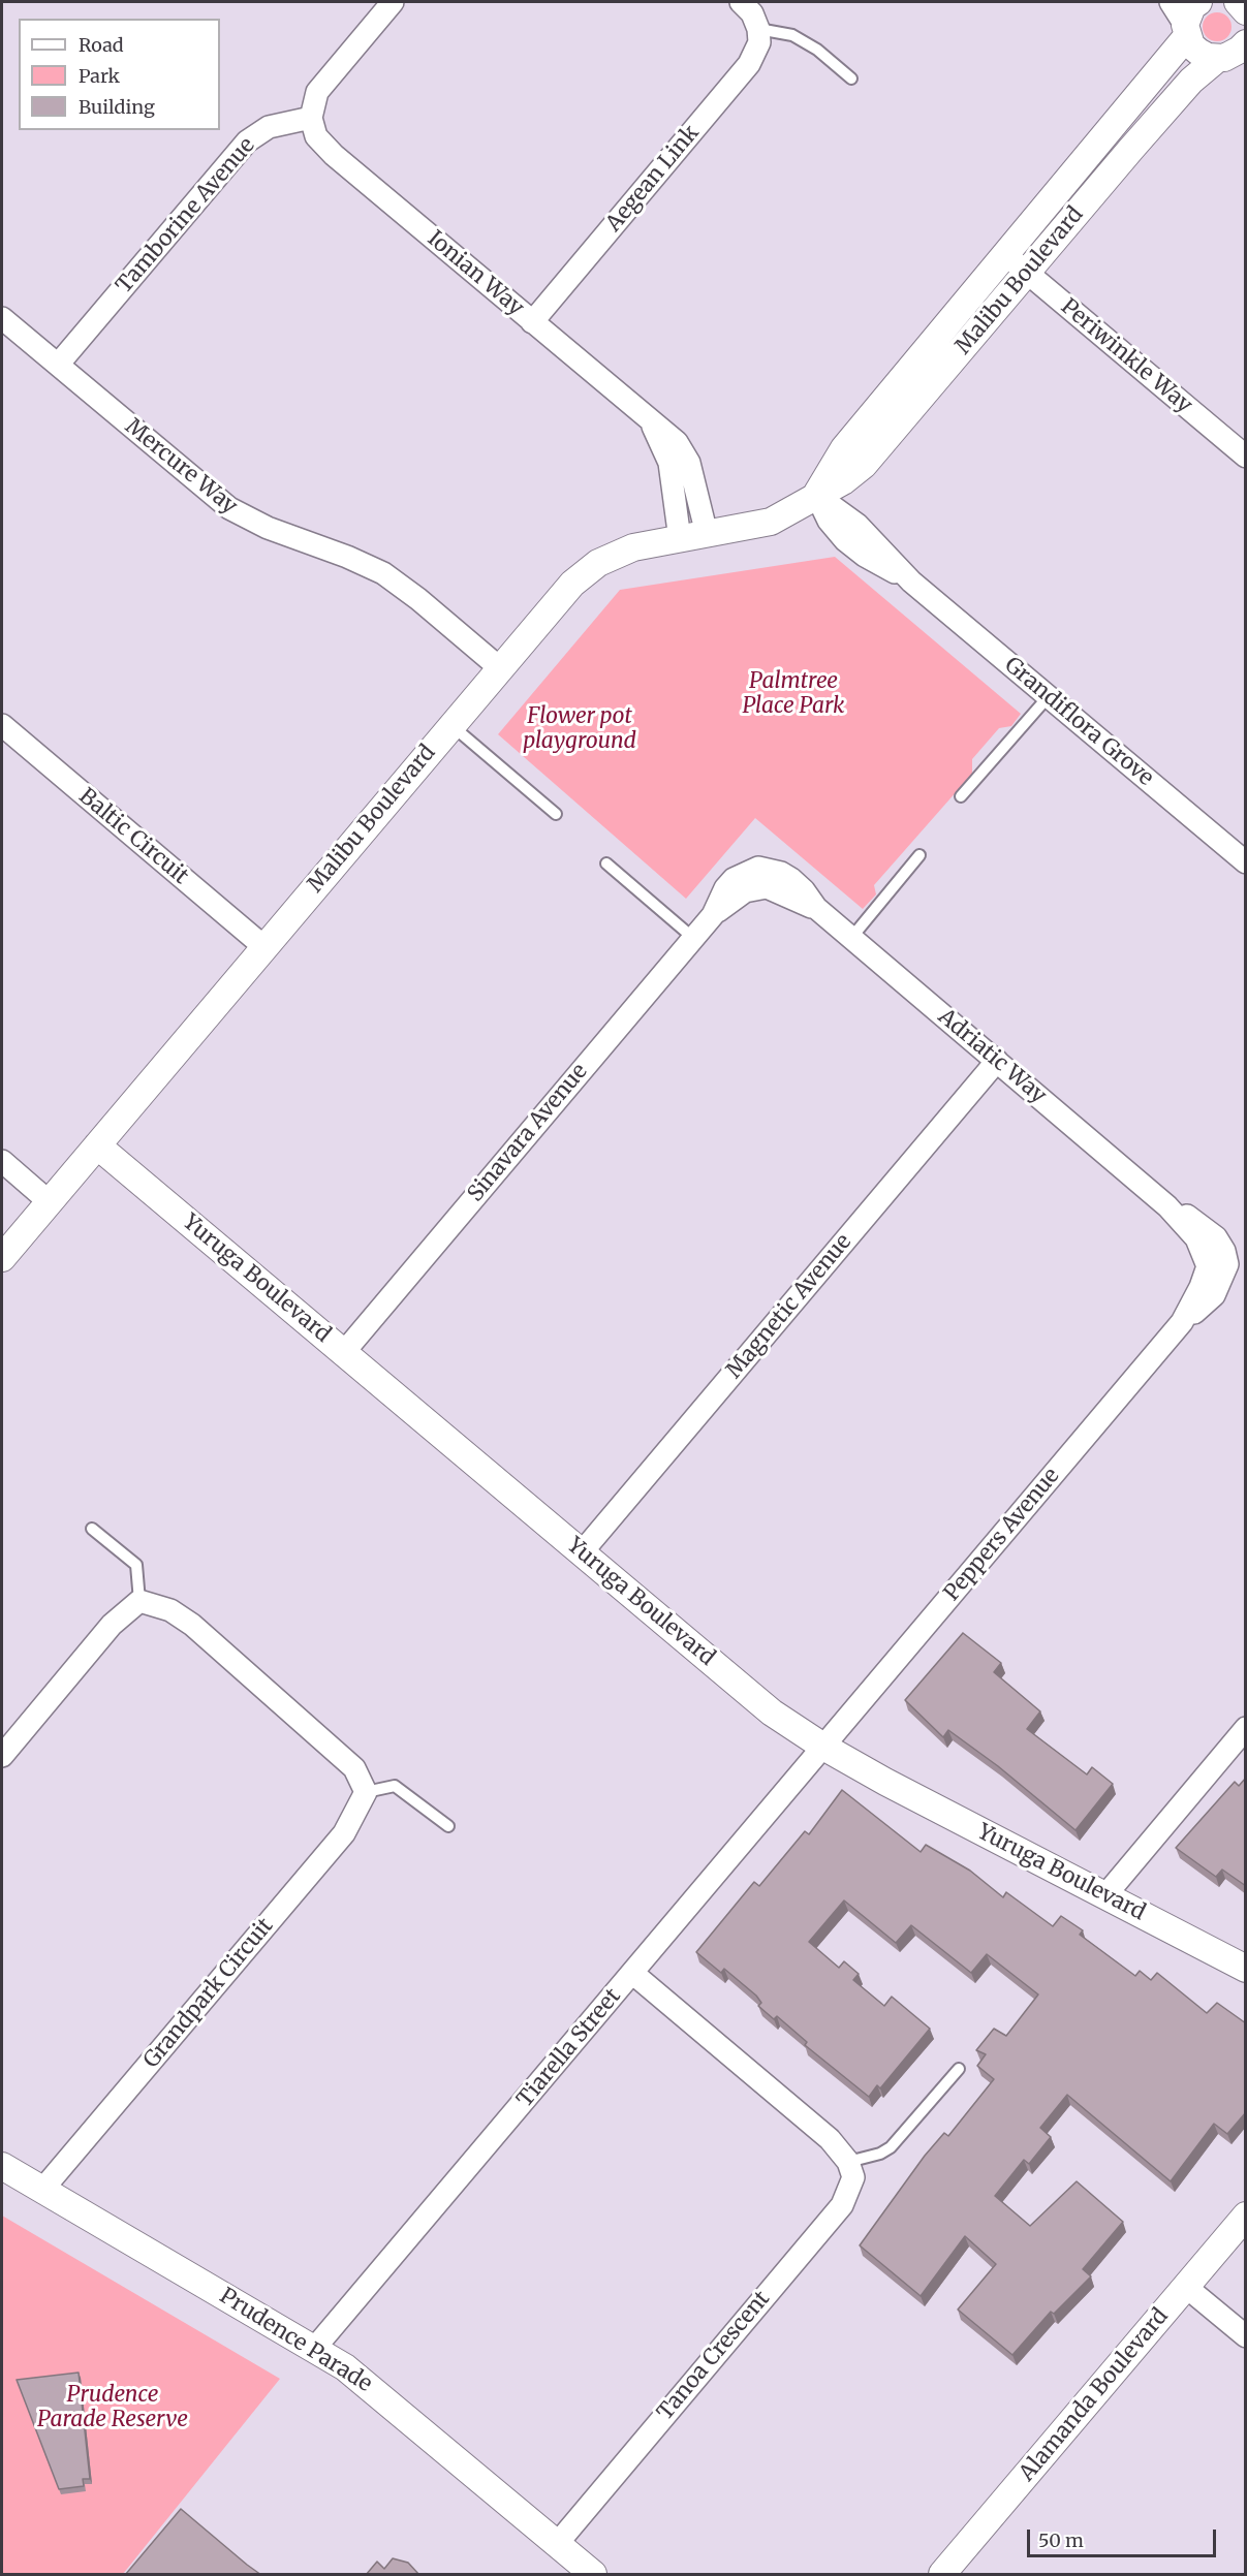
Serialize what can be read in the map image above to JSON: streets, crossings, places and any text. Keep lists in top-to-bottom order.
{
  "streets": {
    "street": [
      "Aegean Link",
      "Tamborine Avenue",
      "Ionian Way",
      "Malibu Boulevard",
      "Periwinkle Way",
      "Mercure Way",
      "Grandiflora Grove",
      "Baltic Circuit",
      "Adriatic Way",
      "Sinavara Avenue",
      "Yuruga Boulevard",
      "Magnetic Avenue",
      "Peppers Avenue",
      "Grandpark Circuit",
      "Tiarella Street",
      "Prudence Parade",
      "Tanoa Crescent",
      "Alamanda Boulevard"
    ]
  },
  "crossings": [
    ["Aegean Link", "Ionian Way"],
    ["Tamborine Avenue", "Ionian Way"],
    ["Tamborine Avenue", "Mercure Way"],
    ["Ionian Way", "Malibu Boulevard"],
    ["Malibu Boulevard", "Periwinkle Way"],
    ["Malibu Boulevard", "Mercure Way"],
    ["Malibu Boulevard", "Grandiflora Grove"],
    ["Malibu Boulevard", "Baltic Circuit"],
    ["Malibu Boulevard", "Yuruga Boulevard"],
    ["Adriatic Way", "Sinavara Avenue"],
    ["Adriatic Way", "Magnetic Avenue"],
    ["Adriatic Way", "Peppers Avenue"],
    ["Sinavara Avenue", "Yuruga Boulevard"],
    ["Yuruga Boulevard", "Magnetic Avenue"],
    ["Yuruga Boulevard", "Peppers Avenue"],
    ["Yuruga Boulevard", "Tiarella Street"],
    ["Peppers Avenue", "Tiarella Street"],
    ["Grandpark Circuit", "Prudence Parade"],
    ["Tiarella Street", "Prudence Parade"],
    ["Prudence Parade", "Tanoa Crescent"]
  ],
  "parks": ["Palmtree Place Park", "Flower pot playground", "Prudence Parade Reserve"],
  "legend": ["Road", "Park", "Building"],
  "scale_bar": "50 m"
}
